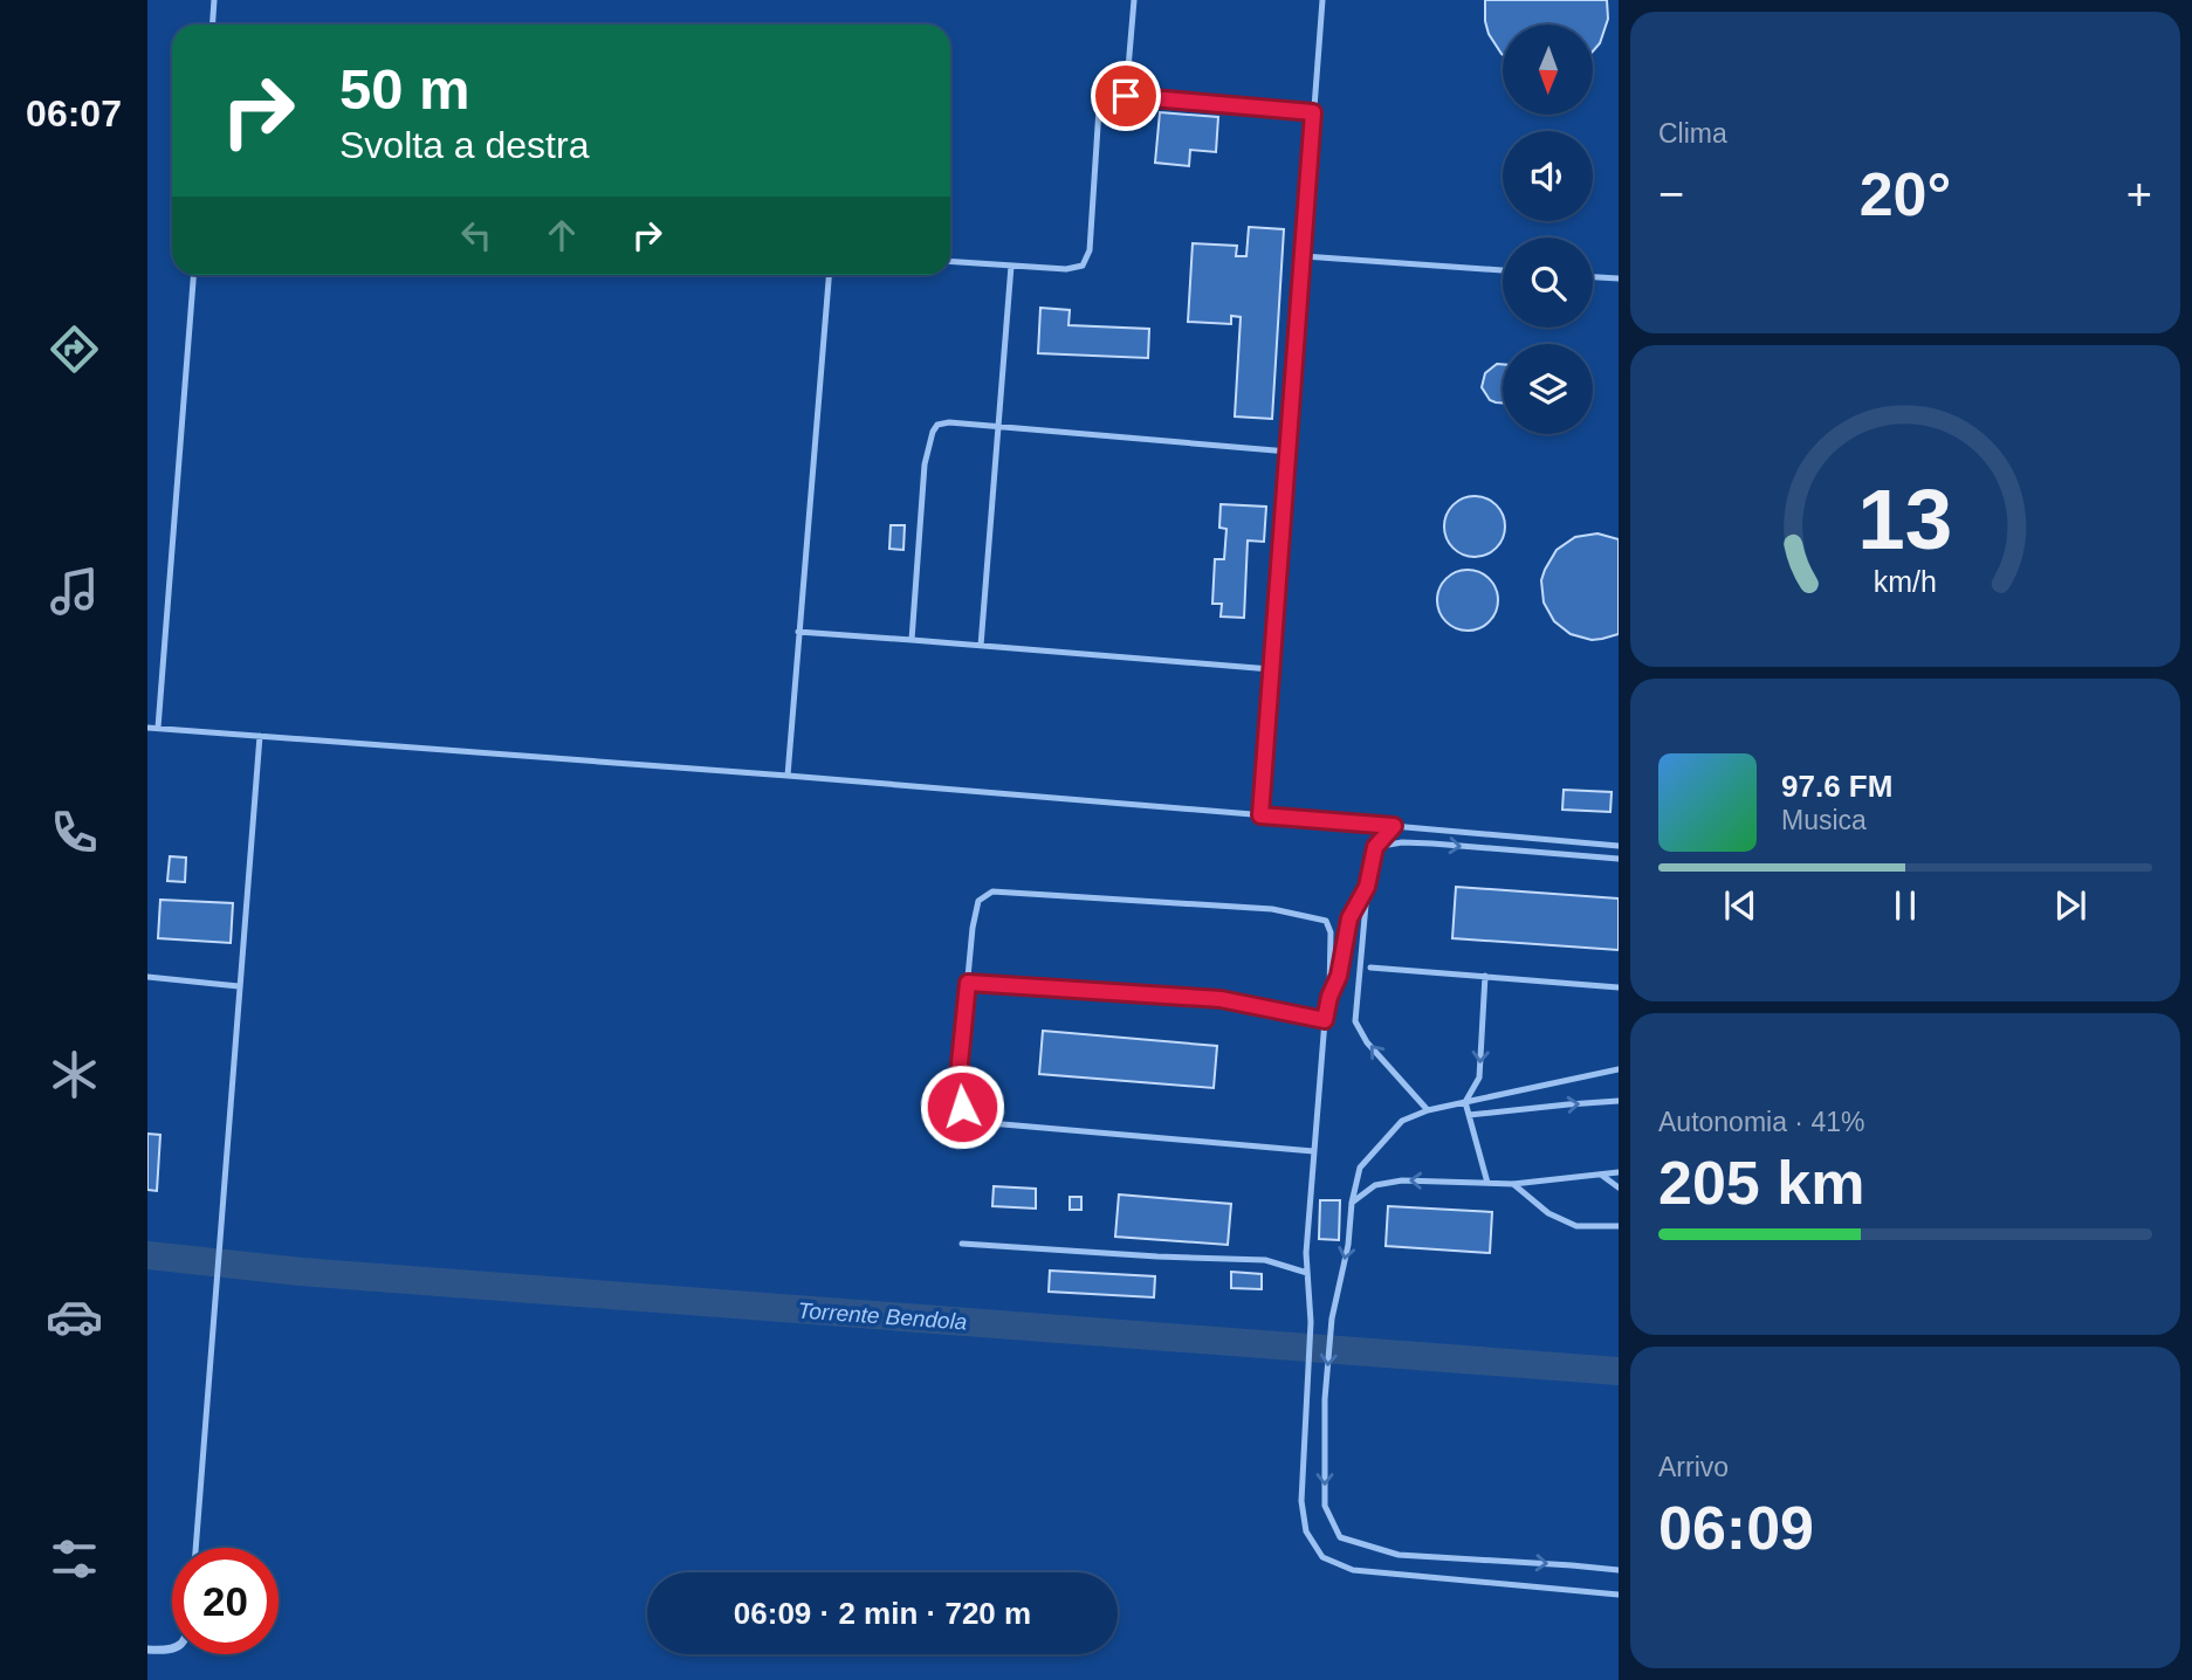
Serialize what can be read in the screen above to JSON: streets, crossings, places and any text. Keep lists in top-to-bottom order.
{
  "water": ["Torrente Bendola"],
  "north": "bottom",
  "page": {
    "tabs": "06:07",
    "tile": [
      "Clima",
      ["Autonomia · 41%", "205 km"],
      ["Arrivo", "06:09"]
    ],
    "turn": ["50 m", "Svolta a destra"],
    "heat": ["−", "20°", "+"],
    "song": ["97.6 FM", "Musica"],
    "limit": "20",
    "trip": "06:09 · 2 min · 720 m",
    "gauge": ["13", "km/h"]
  }
}
